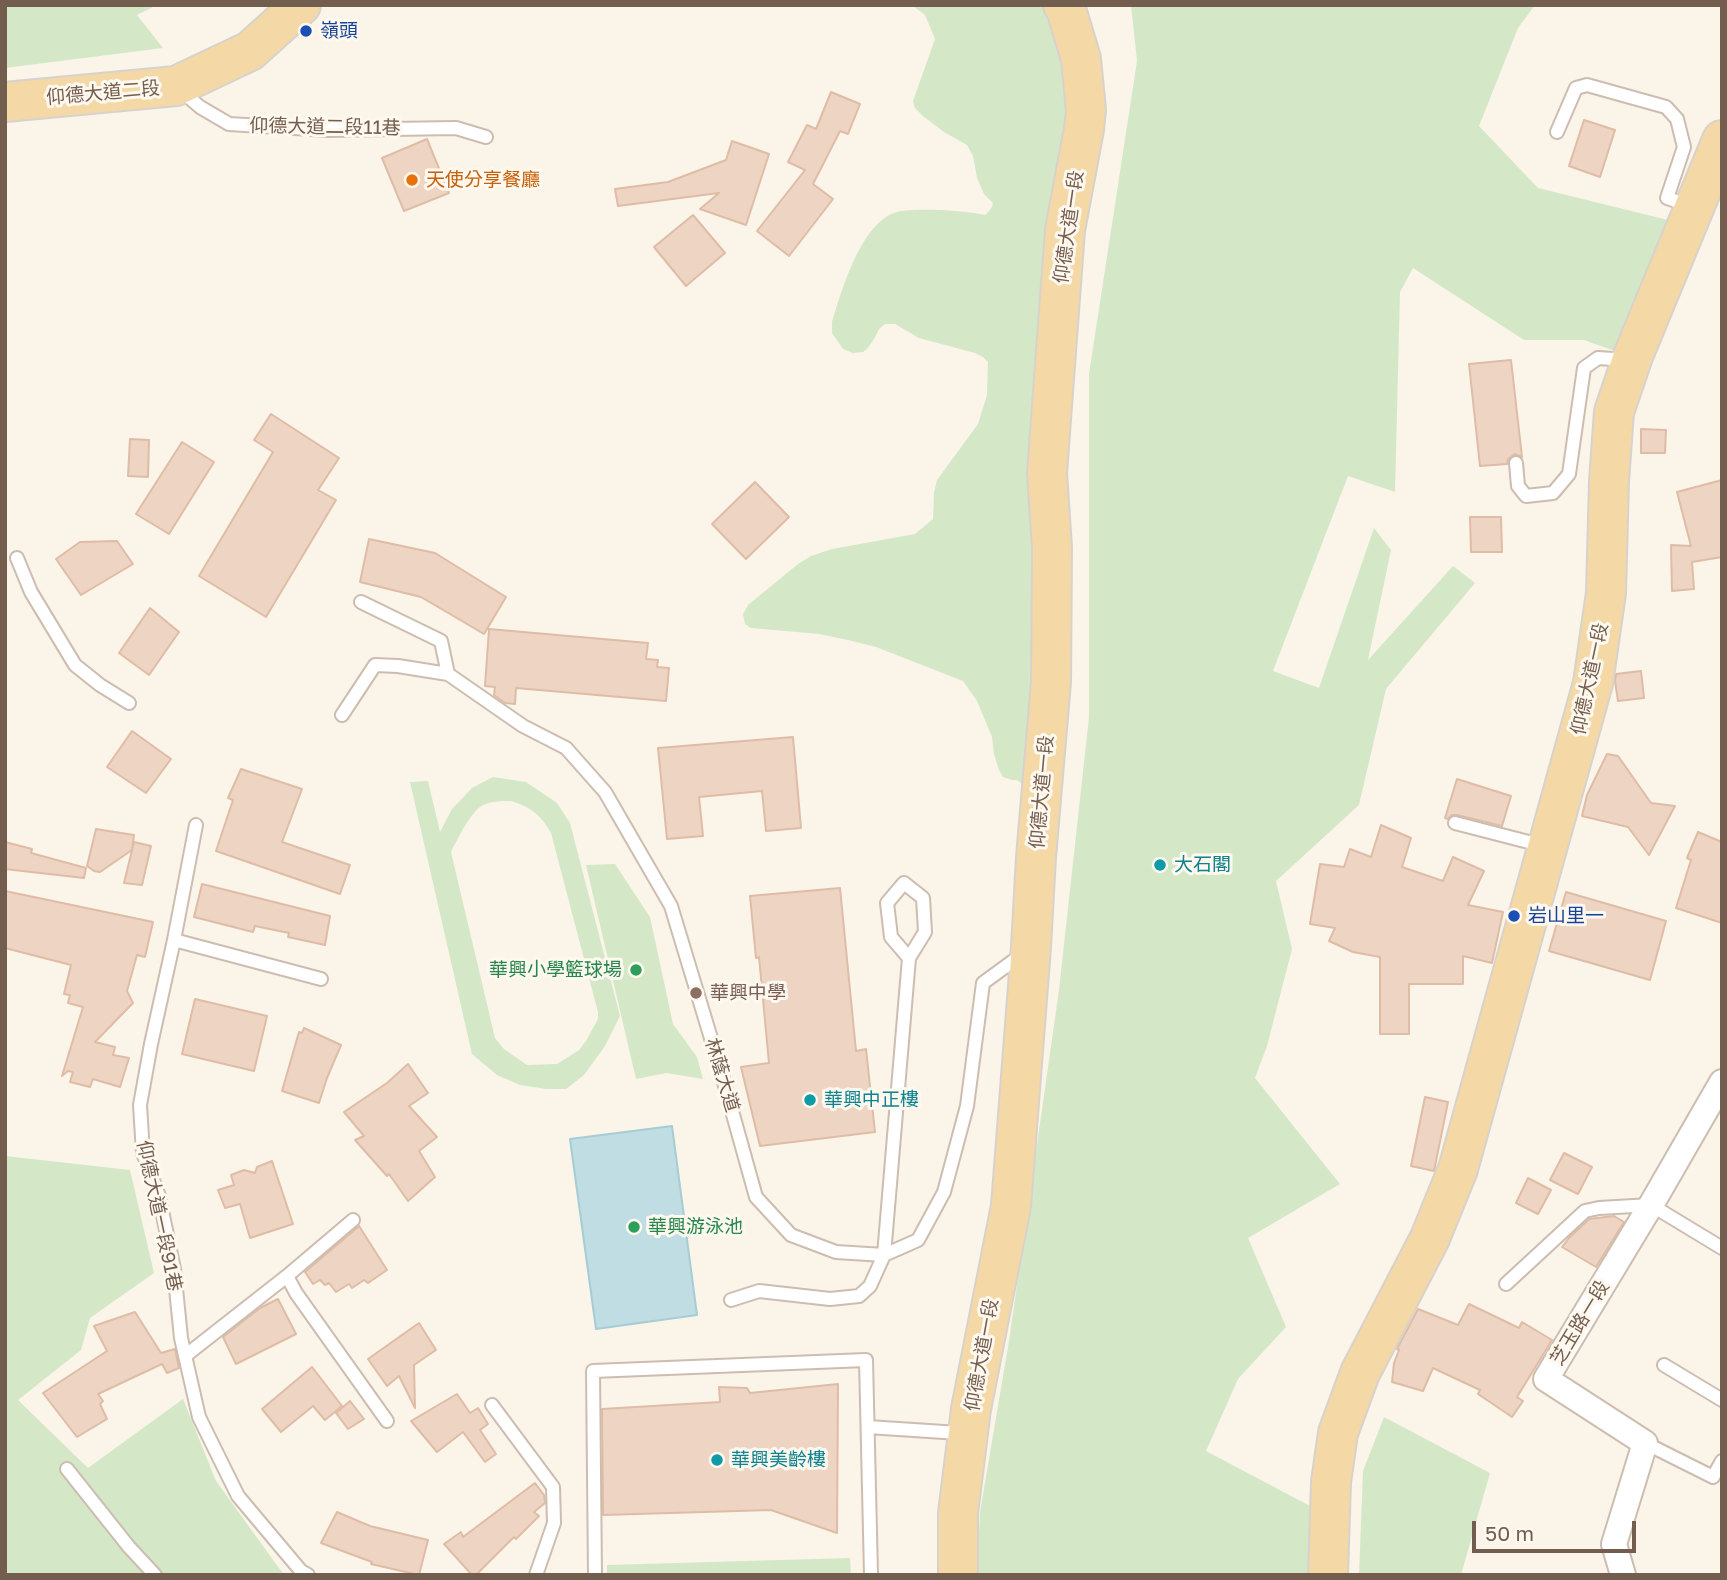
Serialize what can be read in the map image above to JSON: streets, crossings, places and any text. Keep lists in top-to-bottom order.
{
  "streets": {
    "main road": ["仰德大道二段", "仰德大道一段"],
    "street": ["芝玉路一段"],
    "lane": ["仰德大道二段11巷", "林蔭大道", "仰德大道一段91巷"]
  },
  "crossings": [
    ["仰德大道二段", "仰德大道二段11巷"],
    ["仰德大道一段", "林蔭大道"]
  ],
  "places": [
    "嶺頭",
    "天使分享餐廳",
    "大石閣",
    "岩山里一",
    "華興小學籃球場",
    "華興中學",
    "華興中正樓",
    "華興游泳池",
    "華興美齡樓"
  ],
  "scale_bar": "50 m"
}
